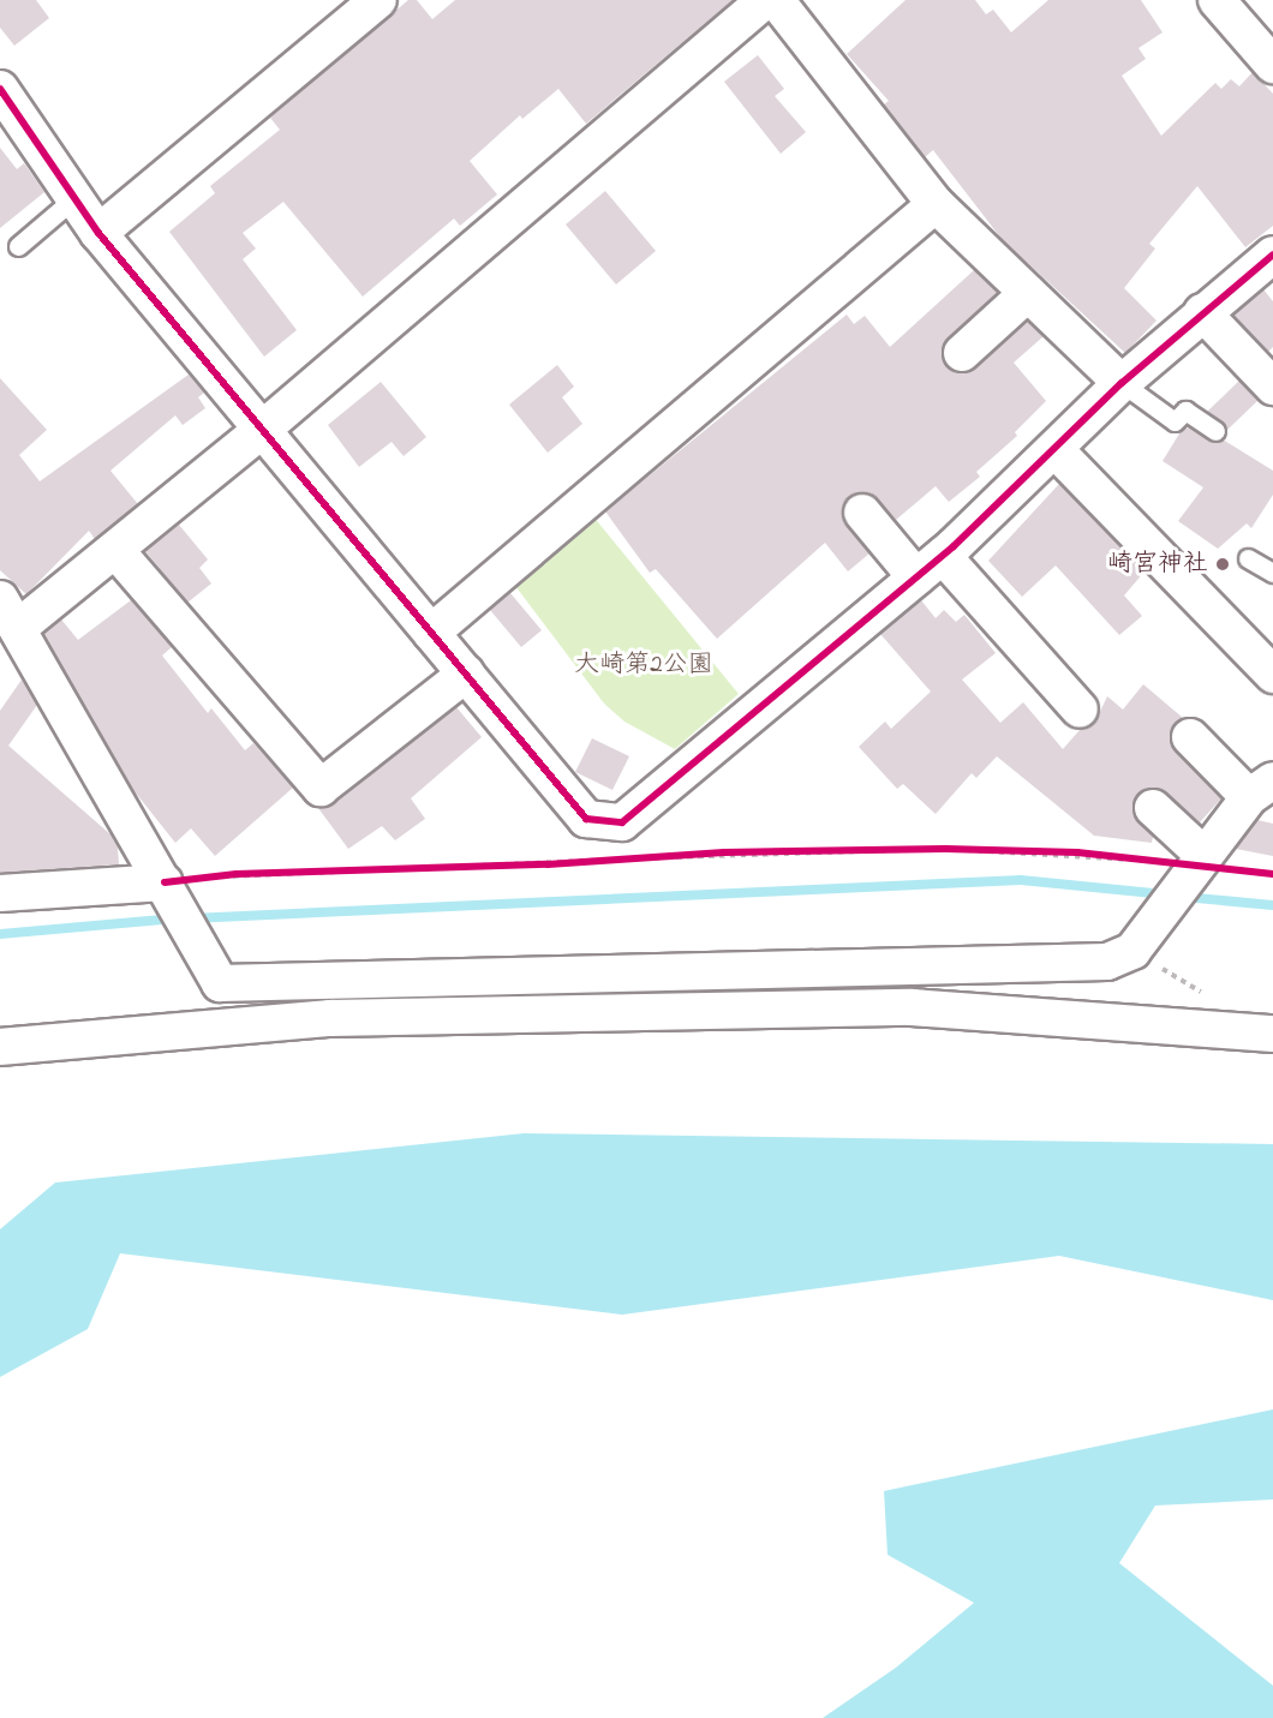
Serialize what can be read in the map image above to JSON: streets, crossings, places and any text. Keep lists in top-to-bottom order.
{
  "parks": ["大崎第2公園"],
  "places": ["崎宮神社"]
}
